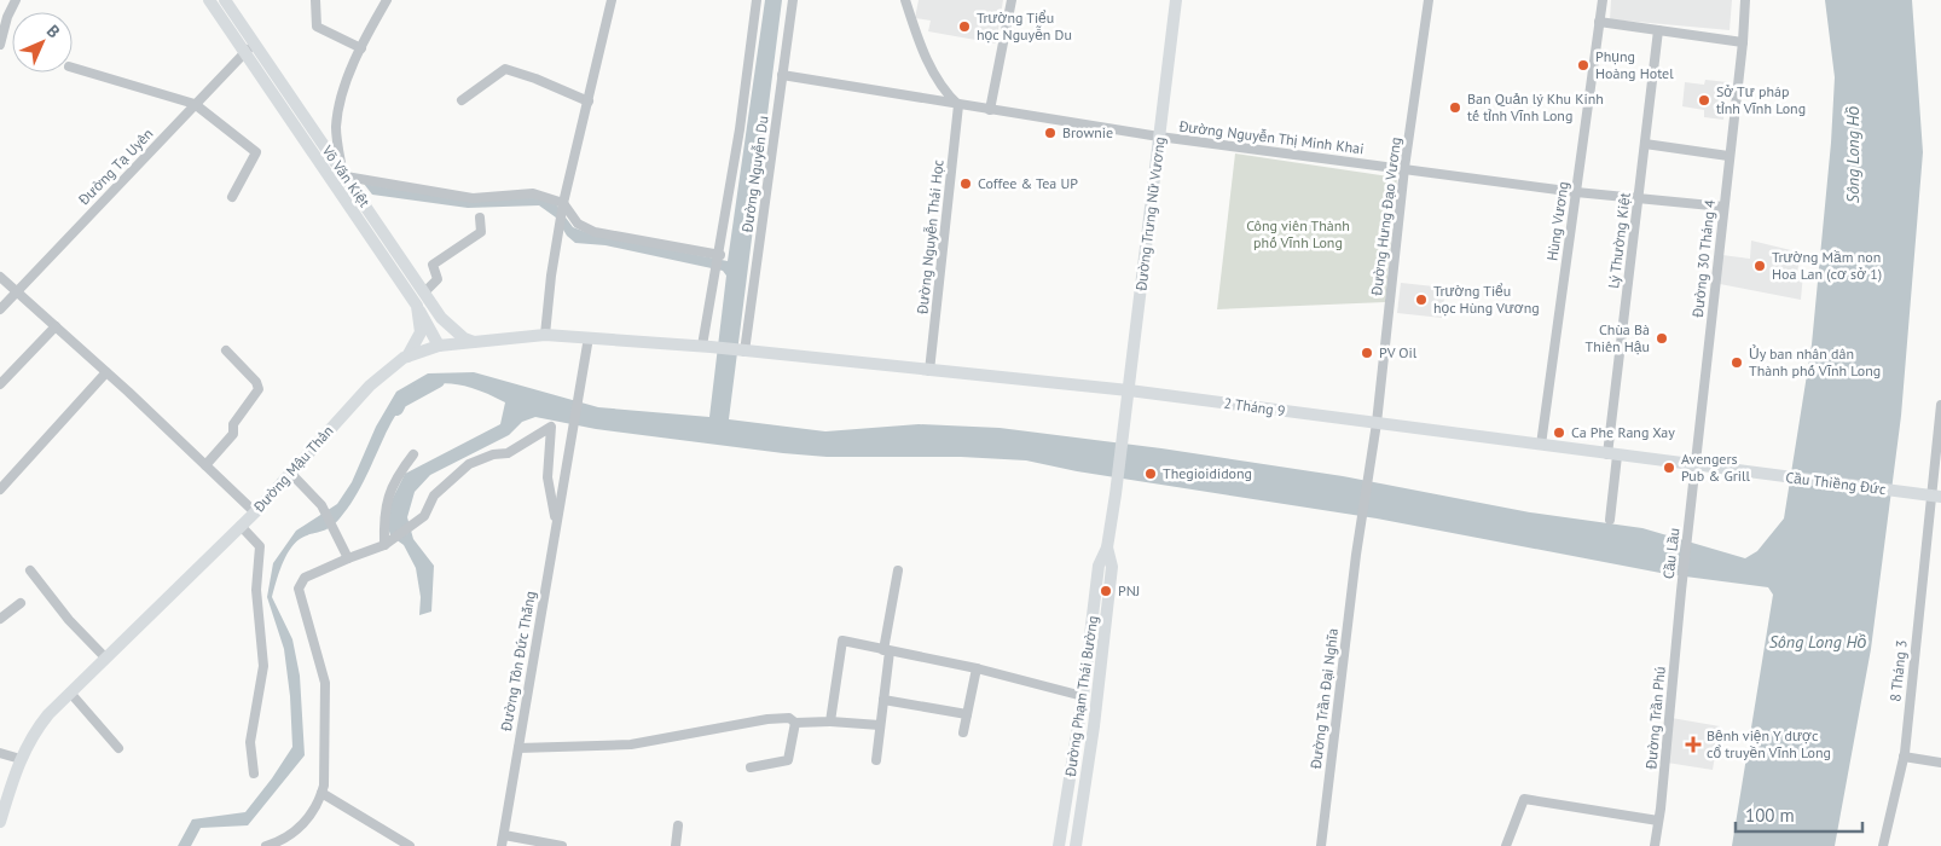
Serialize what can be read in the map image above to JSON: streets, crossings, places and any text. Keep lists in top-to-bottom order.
{
  "streets": {
    "main road": [
      "Võ Văn Kiệt",
      "Đường Trưng Nữ Vương",
      "2 Tháng 9",
      "Đường Mậu Thân",
      "Cầu Thiềng Đức",
      "Đường Phạm Thái Bường"
    ],
    "street": [
      "Đường Nguyễn Thị Minh Khai",
      "Đường Tạ Uyên",
      "Đường Nguyễn Du",
      "Đường Hưng Đạo Vương",
      "Hùng Vương",
      "Đường Nguyễn Thái Học",
      "Lý Thường Kiệt",
      "Đường 30 Tháng 4",
      "Cầu Lầu",
      "Đường Tôn Đức Thắng",
      "8 Tháng 3",
      "Đường Trần Đại Nghĩa",
      "Đường Trần Phú"
    ]
  },
  "crossings": [
    ["Đường Nguyễn Thị Minh Khai", "Đường Nguyễn Du"],
    ["Đường Nguyễn Thị Minh Khai", "Đường Trưng Nữ Vương"],
    ["Đường Nguyễn Thị Minh Khai", "Đường Hưng Đạo Vương"],
    ["Đường Nguyễn Thị Minh Khai", "Hùng Vương"],
    ["Đường Nguyễn Thị Minh Khai", "Đường Nguyễn Thái Học"],
    ["Đường Nguyễn Thị Minh Khai", "Lý Thường Kiệt"],
    ["Đường Nguyễn Thị Minh Khai", "Đường 30 Tháng 4"],
    ["Đường Tạ Uyên", "Võ Văn Kiệt"],
    ["Đường Nguyễn Du", "2 Tháng 9"],
    ["Đường Nguyễn Du", "Đường Mậu Thân"],
    ["Võ Văn Kiệt", "Đường Mậu Thân"],
    ["Đường Trưng Nữ Vương", "2 Tháng 9"],
    ["Đường Trưng Nữ Vương", "Đường Phạm Thái Bường"],
    ["Đường Hưng Đạo Vương", "2 Tháng 9"],
    ["Đường Hưng Đạo Vương", "Đường Trần Đại Nghĩa"],
    ["Hùng Vương", "2 Tháng 9"],
    ["Đường Nguyễn Thái Học", "2 Tháng 9"],
    ["Lý Thường Kiệt", "2 Tháng 9"],
    ["Đường 30 Tháng 4", "2 Tháng 9"],
    ["Đường 30 Tháng 4", "Cầu Lầu"],
    ["2 Tháng 9", "Đường Mậu Thân"],
    ["2 Tháng 9", "Cầu Thiềng Đức"],
    ["Đường Mậu Thân", "Đường Tôn Đức Thắng"],
    ["Cầu Thiềng Đức", "8 Tháng 3"],
    ["Cầu Lầu", "Đường Trần Phú"]
  ],
  "water": ["Sông Long Hồ"],
  "parks": ["Công viên Thành phố Vĩnh Long"],
  "places": {
    "other": [
      "Trường Tiểu học Nguyễn Du",
      "Phụng Hoàng Hotel",
      "Sở Tư pháp tỉnh Vĩnh Long",
      "Ban Quản lý Khu Kinh tế tỉnh Vĩnh Long",
      "Brownie",
      "Coffee & Tea UP",
      "Trường Mầm non Hoa Lan (cơ sở 1)",
      "Trường Tiểu học Hùng Vương",
      "Chùa Bà Thiên Hậu",
      "PV Oil",
      "Ủy ban nhân dân Thành phố Vĩnh Long",
      "Ca Phe Rang Xay",
      "Avengers Pub & Grill",
      "Thegioididong",
      "PNJ"
    ],
    "health": ["Bệnh viện Y dược cổ truyền Vĩnh Long"]
  },
  "scale_bar": "100 m",
  "north": "top right"
}
